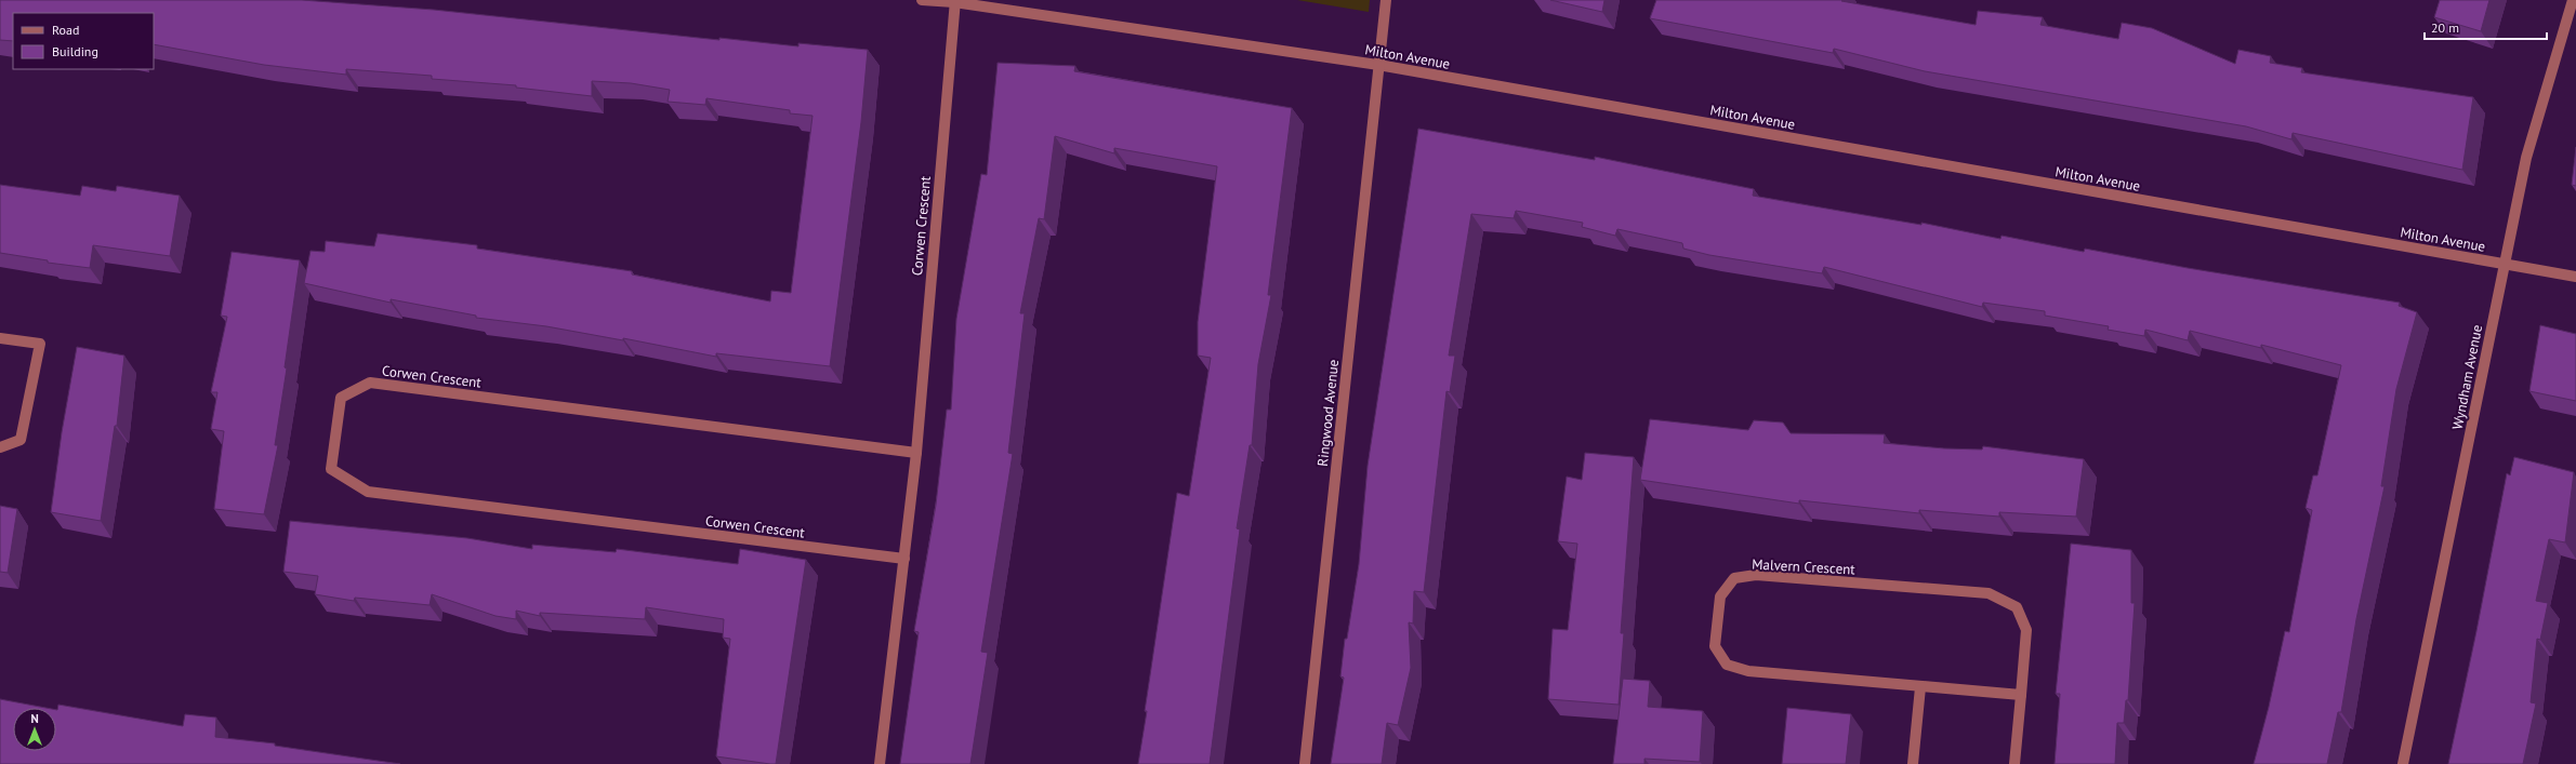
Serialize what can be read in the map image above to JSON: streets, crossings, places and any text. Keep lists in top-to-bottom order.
{
  "streets": {
    "street": [
      "Milton Avenue",
      "Corwen Crescent",
      "Wyndham Avenue",
      "Ringwood Avenue",
      "Malvern Crescent"
    ]
  },
  "crossings": [
    ["Milton Avenue", "Corwen Crescent"],
    ["Milton Avenue", "Wyndham Avenue"],
    ["Milton Avenue", "Ringwood Avenue"]
  ],
  "legend": ["Road", "Building"],
  "scale_bar": "20 m",
  "north": "top"
}
